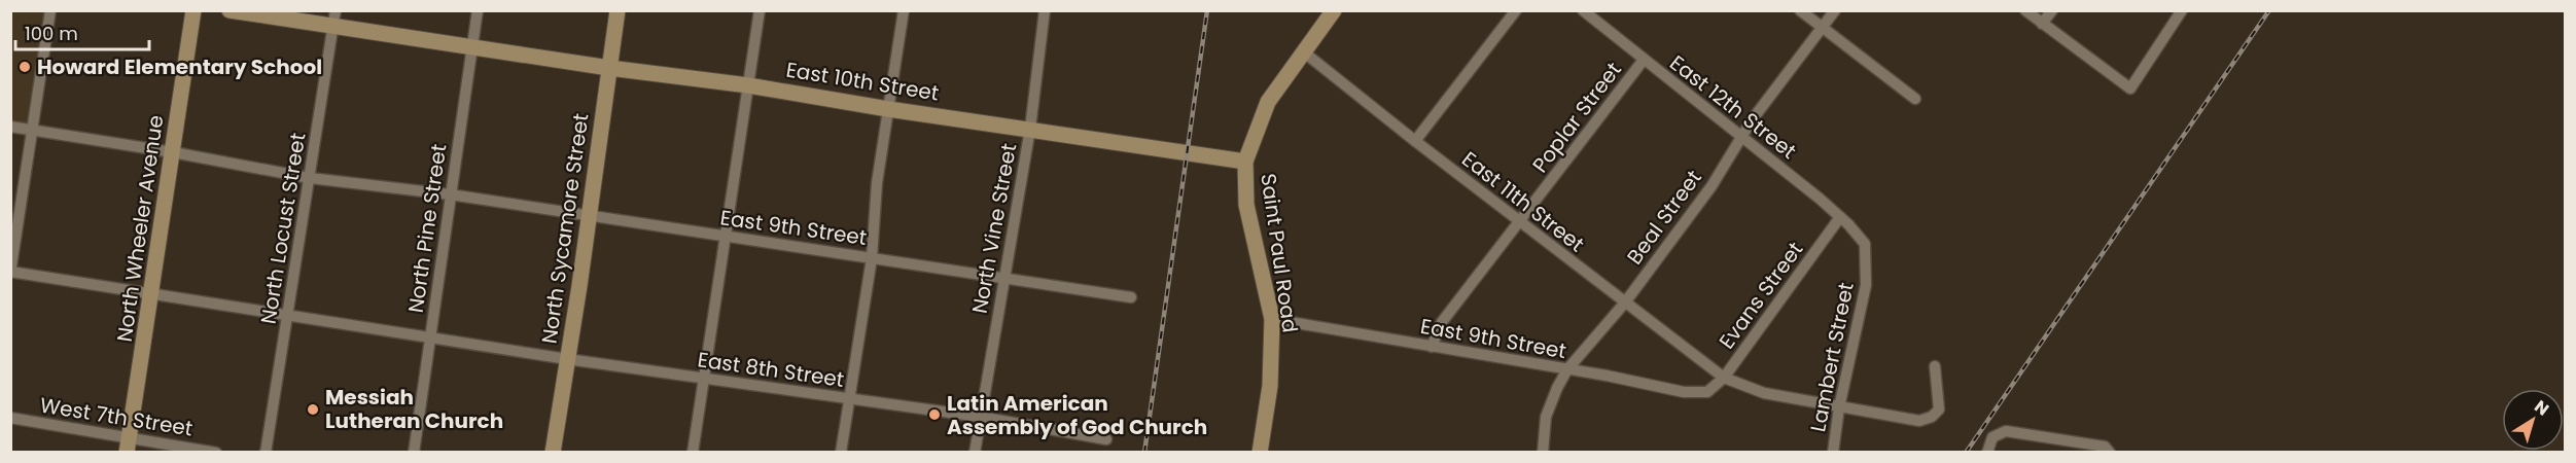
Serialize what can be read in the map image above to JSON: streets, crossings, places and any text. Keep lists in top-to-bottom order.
{
  "streets": {
    "street": [
      "East 10th Street",
      "East 12th Street",
      "Poplar Street",
      "East 11th Street",
      "Beal Street",
      "East 9th Street",
      "North Wheeler Avenue",
      "North Locust Street",
      "North Pine Street",
      "North Sycamore Street",
      "North Vine Street",
      "Saint Paul Road",
      "Evans Street",
      "Lambert Street",
      "East 8th Street",
      "West 7th Street"
    ]
  },
  "crossings": [
    ["East 10th Street", "North Locust Street"],
    ["East 10th Street", "North Pine Street"],
    ["East 10th Street", "North Sycamore Street"],
    ["East 10th Street", "North Vine Street"],
    ["East 10th Street", "Saint Paul Road"],
    ["East 12th Street", "Poplar Street"],
    ["East 12th Street", "Beal Street"],
    ["East 12th Street", "Evans Street"],
    ["East 12th Street", "Lambert Street"],
    ["Poplar Street", "East 11th Street"],
    ["Poplar Street", "East 9th Street"],
    ["East 11th Street", "Beal Street"],
    ["East 11th Street", "Saint Paul Road"],
    ["East 11th Street", "Evans Street"],
    ["Beal Street", "East 9th Street"],
    ["East 9th Street", "North Wheeler Avenue"],
    ["East 9th Street", "North Locust Street"],
    ["East 9th Street", "North Pine Street"],
    ["East 9th Street", "North Sycamore Street"],
    ["East 9th Street", "North Vine Street"],
    ["East 9th Street", "Saint Paul Road"],
    ["East 9th Street", "Evans Street"],
    ["North Wheeler Avenue", "East 8th Street"],
    ["North Wheeler Avenue", "West 7th Street"],
    ["North Locust Street", "East 8th Street"],
    ["North Pine Street", "East 8th Street"],
    ["North Sycamore Street", "East 8th Street"],
    ["North Vine Street", "East 8th Street"]
  ],
  "places": ["Howard Elementary School", "Messiah Lutheran Church", "Latin American Assembly of God Church"],
  "scale_bar": "100 m",
  "north": "top right"
}
